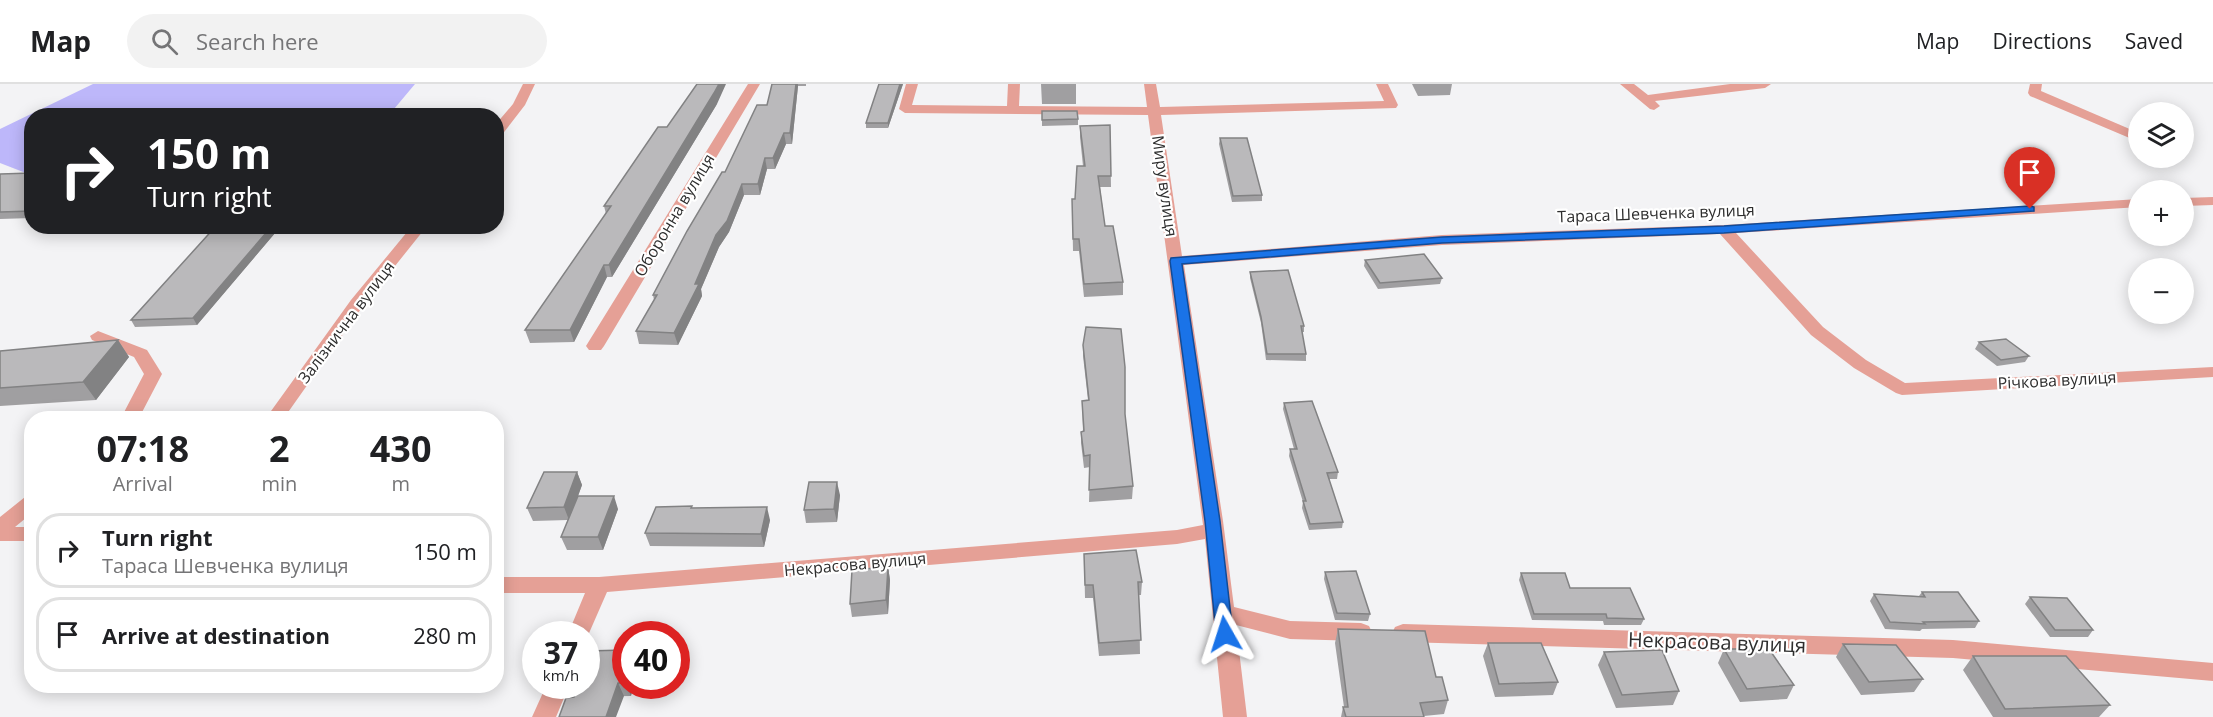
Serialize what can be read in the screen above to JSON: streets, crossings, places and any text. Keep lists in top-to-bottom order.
{
  "streets": {
    "street": [
      "Миру вулиця",
      "Тараса Шевченка вулиця",
      "Оборонна вулиця",
      "Залізнична вулиця",
      "Річкова вулиця",
      "Некрасова вулиця"
    ]
  },
  "crossings": [
    ["Миру вулиця", "Тараса Шевченка вулиця"],
    ["Миру вулиця", "Некрасова вулиця"],
    ["Тараса Шевченка вулиця", "Річкова вулиця"]
  ],
  "page": {
    "header": "Map",
    "search": "Search here",
    "nav": ["Map", "Directions", "Saved"],
    "map_buttons": ["+", "−"],
    "turn": ["150 m", "Turn right"],
    "eta": [
      "07:18",
      "Arrival",
      "2",
      "min",
      "430",
      "m"
    ],
    "list": [
      {
        "name": "Turn right",
        "note": "Тараса Шевченка вулиця",
        "value": "150 m"
      },
      {
        "name": "Arrive at destination",
        "value": "280 m"
      }
    ],
    "speed": "37 km/h",
    "limit": "40"
  }
}
